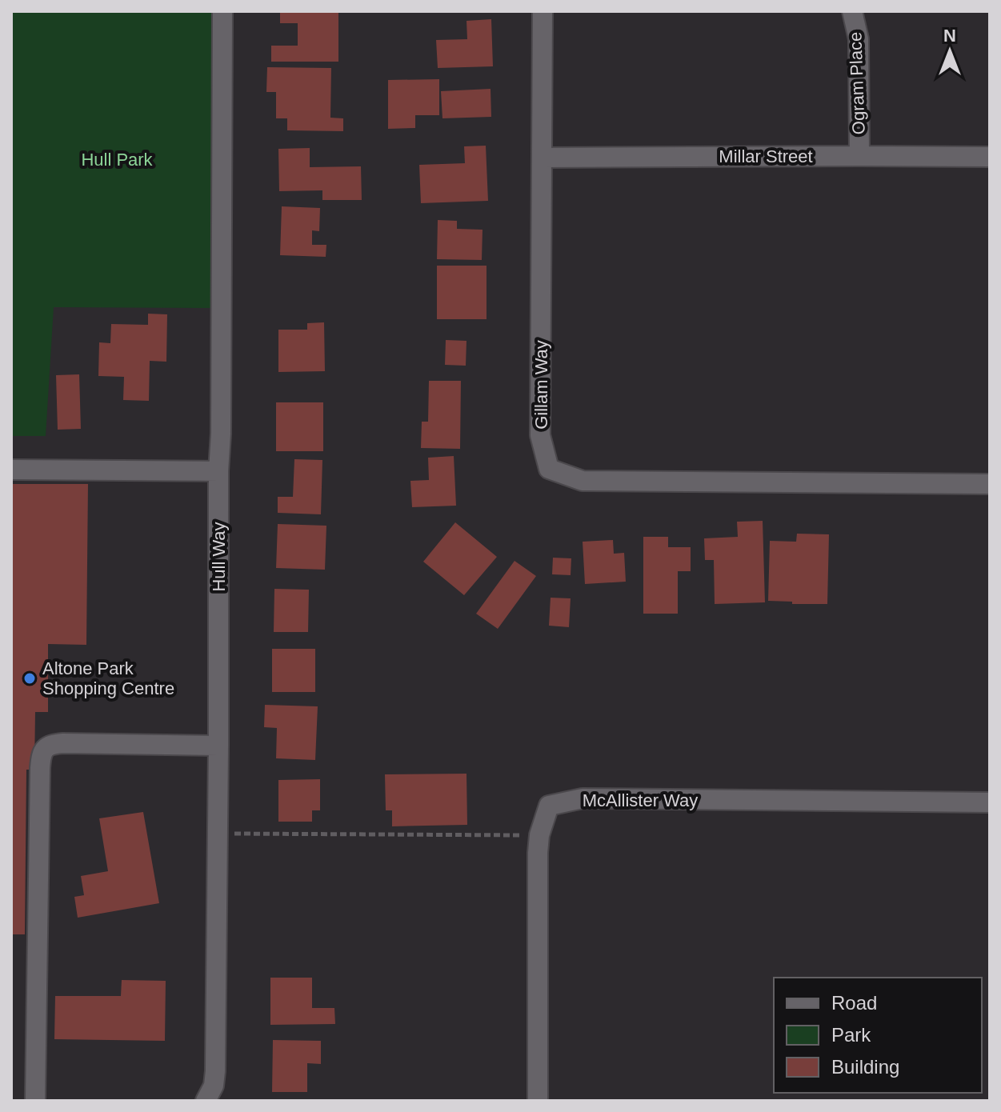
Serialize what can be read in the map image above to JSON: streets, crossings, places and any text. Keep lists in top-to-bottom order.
{
  "streets": {
    "street": [
      "Ogram Place",
      "Millar Street",
      "Gillam Way",
      "Hull Way",
      "McAllister Way"
    ]
  },
  "crossings": [
    ["Ogram Place", "Millar Street"],
    ["Millar Street", "Gillam Way"]
  ],
  "parks": ["Hull Park"],
  "places": ["Altone Park Shopping Centre"],
  "legend": ["Road", "Park", "Building"],
  "north": "top"
}
